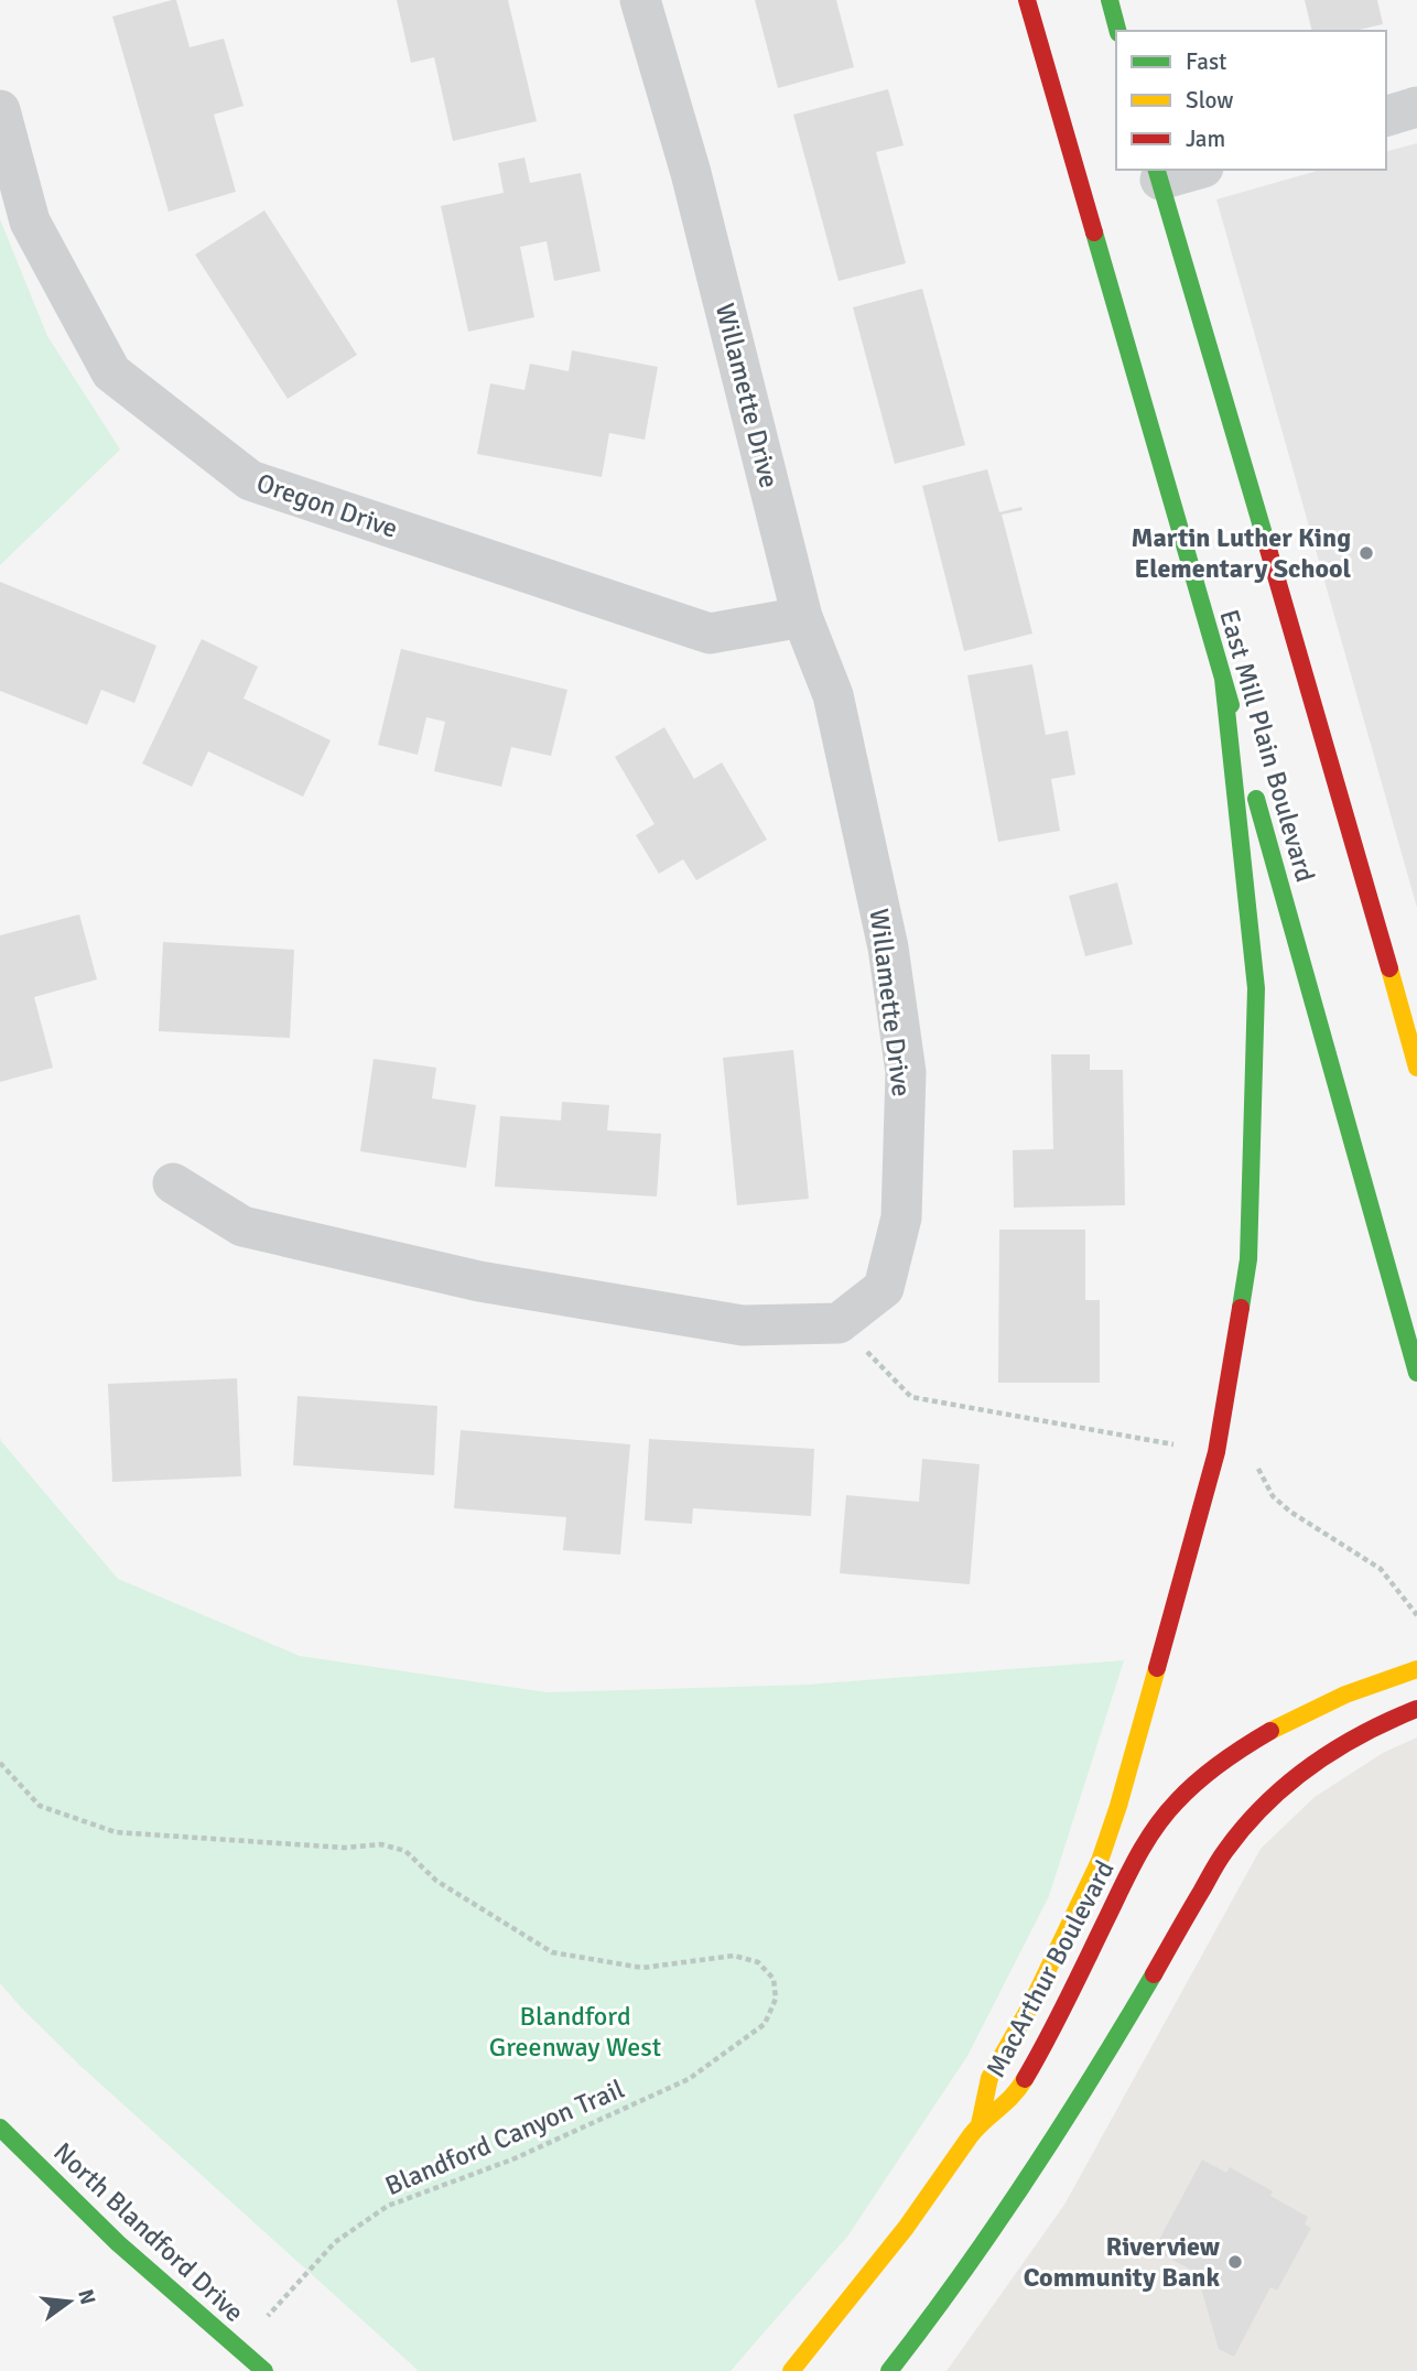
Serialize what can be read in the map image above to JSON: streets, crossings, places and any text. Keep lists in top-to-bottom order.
{
  "streets": {
    "street": [
      "Willamette Drive",
      "Oregon Drive",
      "East Mill Plain Boulevard",
      "MacArthur Boulevard",
      "North Blandford Drive"
    ],
    "path": ["Blandford Canyon Trail"]
  },
  "crossings": [
    ["Willamette Drive", "Oregon Drive"],
    ["Blandford Canyon Trail", "North Blandford Drive"]
  ],
  "parks": ["Blandford Greenway West"],
  "places": ["Martin Luther King Elementary School", "Riverview Community Bank"],
  "legend": ["Fast", "Slow", "Jam"],
  "north": "right"
}
